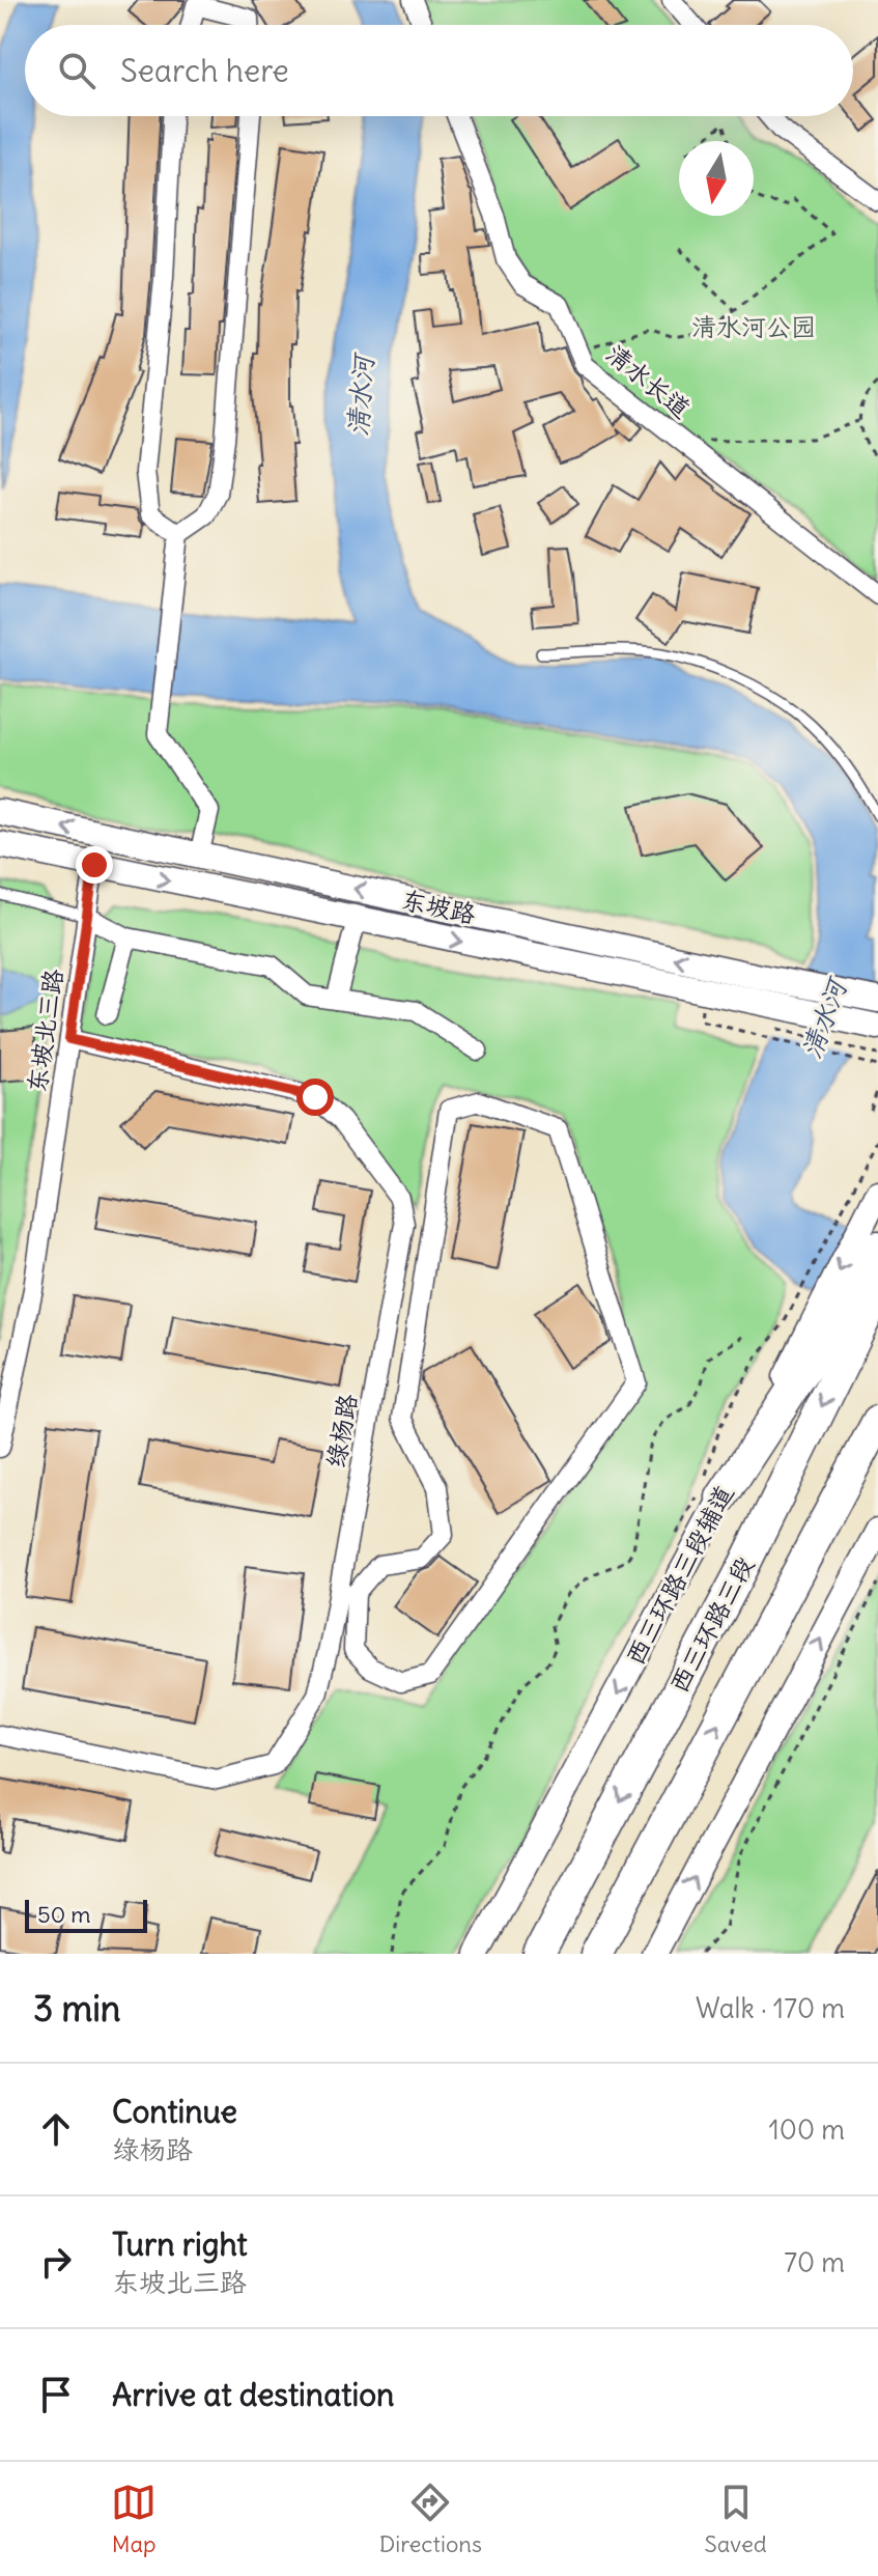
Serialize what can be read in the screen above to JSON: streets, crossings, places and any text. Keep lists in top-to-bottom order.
{
  "streets": {
    "highway": ["西三环路三段"],
    "main road": ["东坡路", "西三环路三段辅道"],
    "street": ["清水长道", "东坡北三路", "绿杨路"]
  },
  "crossings": [
    ["东坡路", "东坡北三路"],
    ["东坡北三路", "绿杨路"]
  ],
  "water": ["清水河"],
  "parks": ["清水河公园"],
  "scale_bar": "50 m",
  "north": "bottom",
  "page": {
    "search": "Search here",
    "scale": "50 m",
    "heading": ["3 min", "Walk · 170 m"],
    "list": [
      ["Continue", "绿杨路", "100 m"],
      ["Turn right", "东坡北三路", "70 m"],
      "Arrive at destination"
    ],
    "nav": ["Map", "Directions", "Saved"]
  }
}
